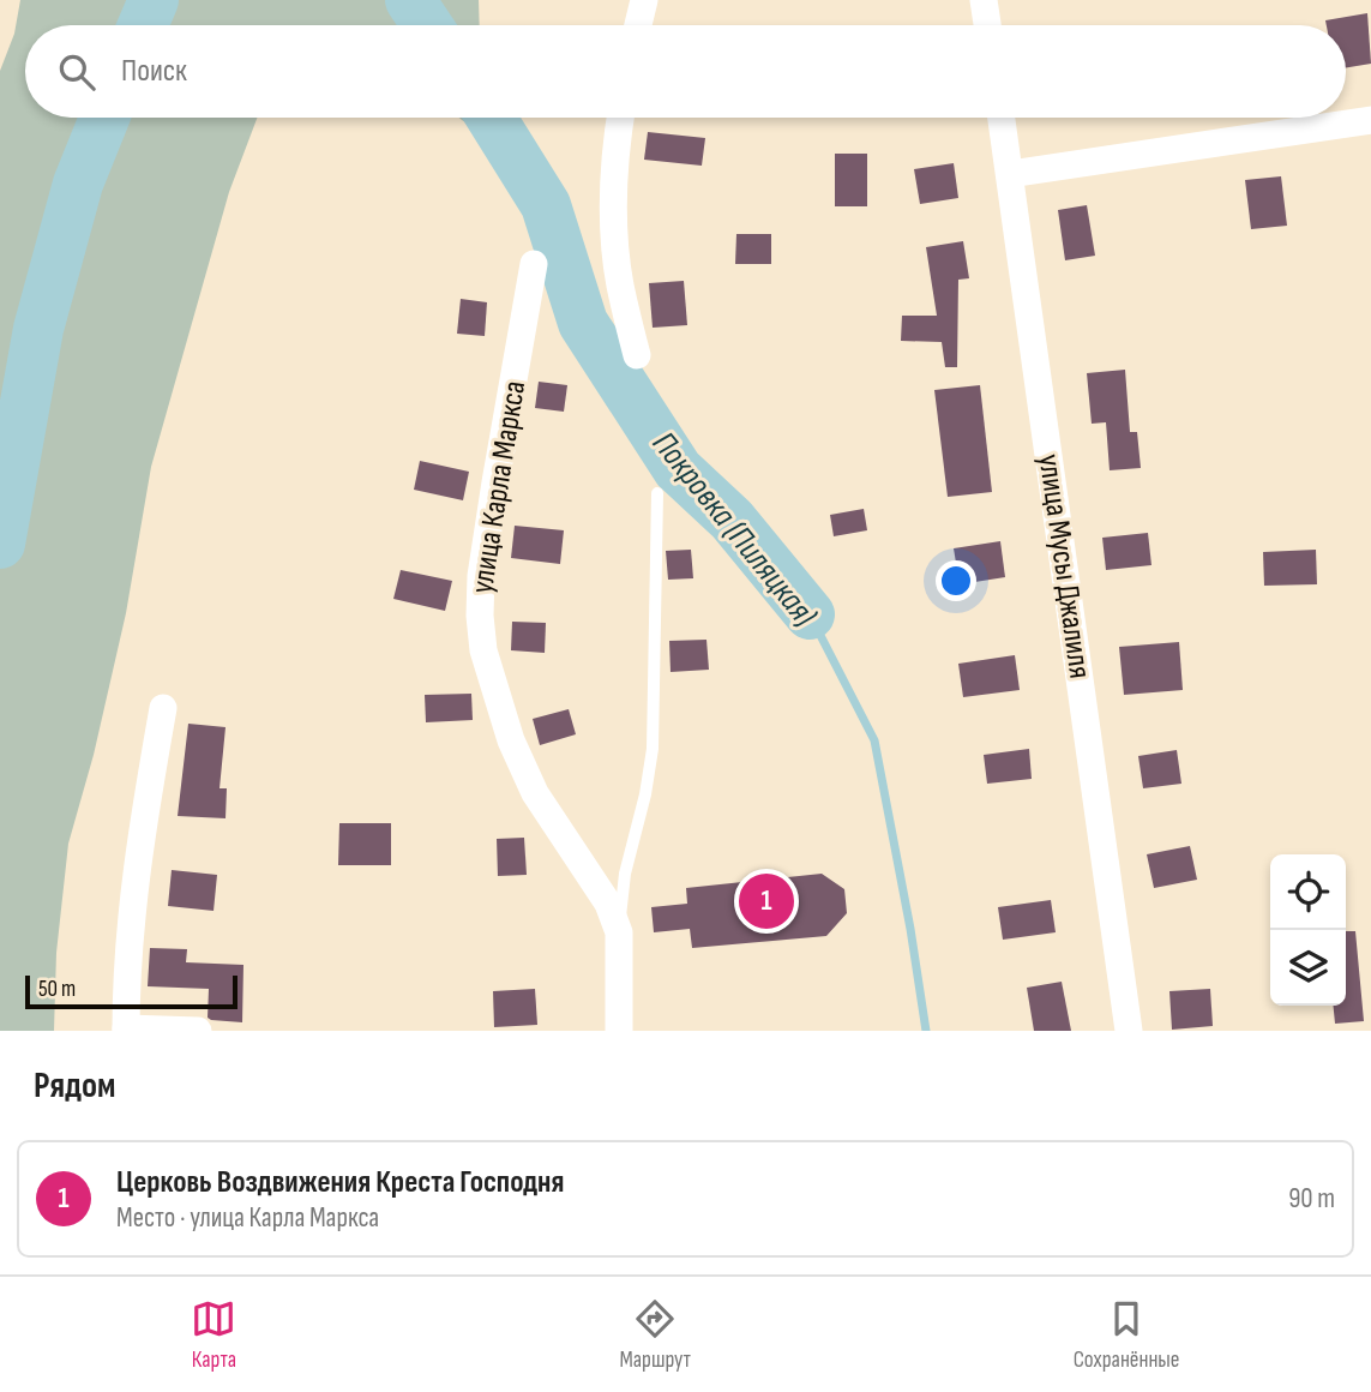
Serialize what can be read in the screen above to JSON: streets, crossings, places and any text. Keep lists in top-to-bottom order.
{
  "streets": {
    "street": ["улица Карла Маркса", "улица Мусы Джалиля"]
  },
  "water": ["Покровка (Пиляцкая)"],
  "scale_bar": "50 m",
  "page": {
    "search": "Поиск",
    "pins": "1",
    "scale": "50 m",
    "heading": "Рядом",
    "list": [
      {
        "mark": "1",
        "name": "Церковь Воздвижения Креста Господня",
        "note": "Место · улица Карла Маркса",
        "value": "90 m"
      }
    ],
    "nav": ["Карта", "Маршрут", "Сохранённые"]
  }
}
